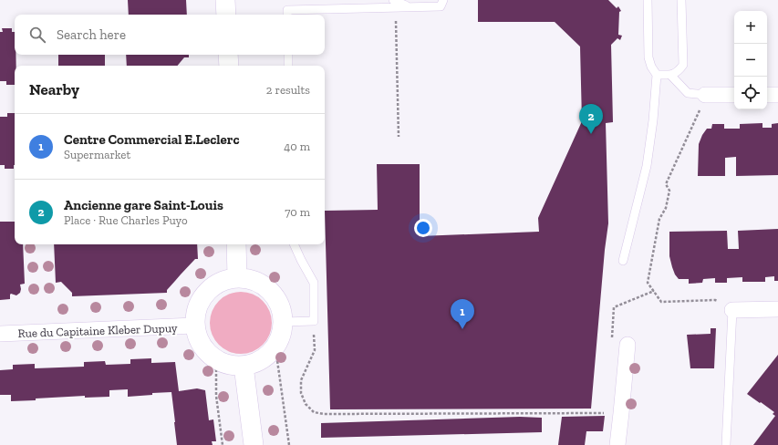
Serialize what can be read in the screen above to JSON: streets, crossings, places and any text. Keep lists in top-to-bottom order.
{
  "streets": {
    "street": ["Rue du Capitaine Kleber Dupuy"]
  },
  "page": {
    "map_buttons": ["+", "−"],
    "search": "Search here",
    "heading": ["Nearby", "2 results"],
    "pins": ["2", "1"],
    "list": [
      {
        "mark": "1",
        "name": "Centre Commercial E.Leclerc",
        "note": "Supermarket",
        "value": "40 m"
      },
      {
        "mark": "2",
        "name": "Ancienne gare Saint-Louis",
        "note": "Place · Rue Charles Puyo",
        "value": "70 m"
      }
    ]
  }
}
